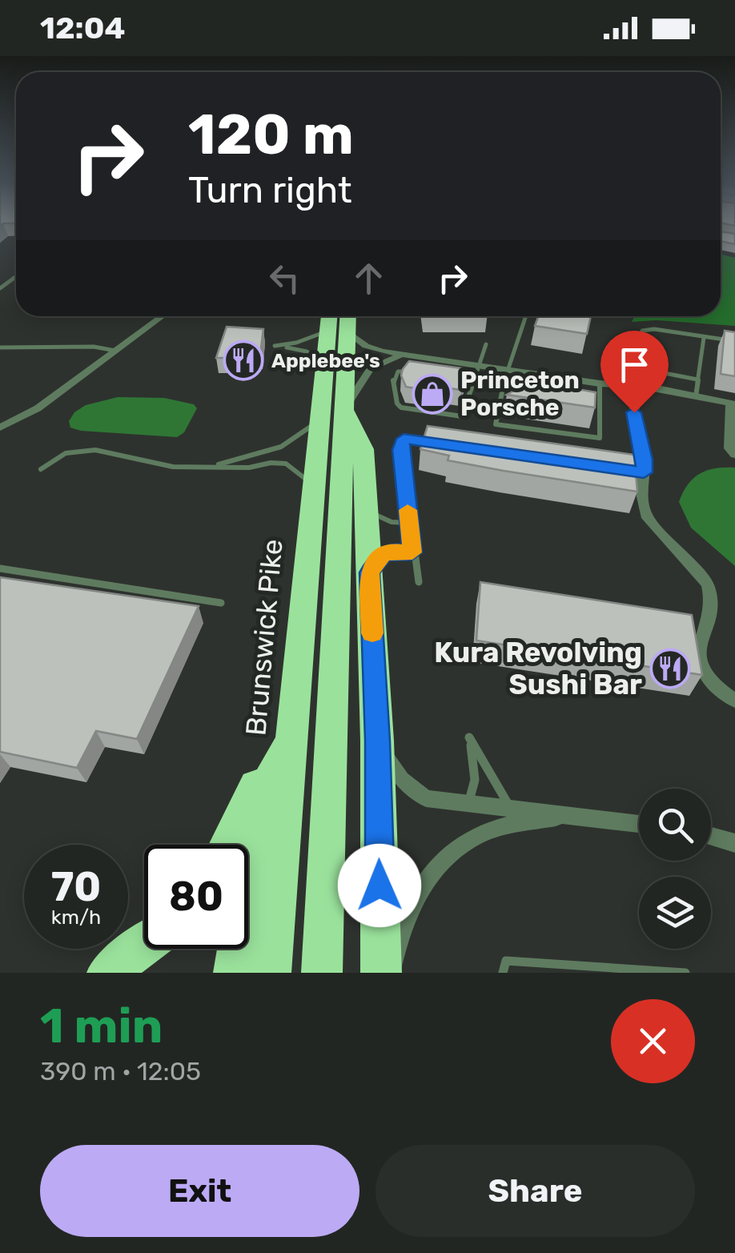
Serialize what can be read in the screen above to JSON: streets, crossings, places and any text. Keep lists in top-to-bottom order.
{
  "streets": {
    "highway": ["Brunswick Pike"]
  },
  "places": {
    "restaurant": ["Applebee's", "Kura Revolving Sushi Bar"],
    "shop": ["Princeton Porsche"]
  },
  "page": {
    "status": "12:04",
    "turn": ["120 m", "Turn right"],
    "speed": "70 km/h",
    "limit": "80",
    "heading": ["1 min", "390 m · 12:05"],
    "buttons": ["Exit", "Share"]
  }
}
